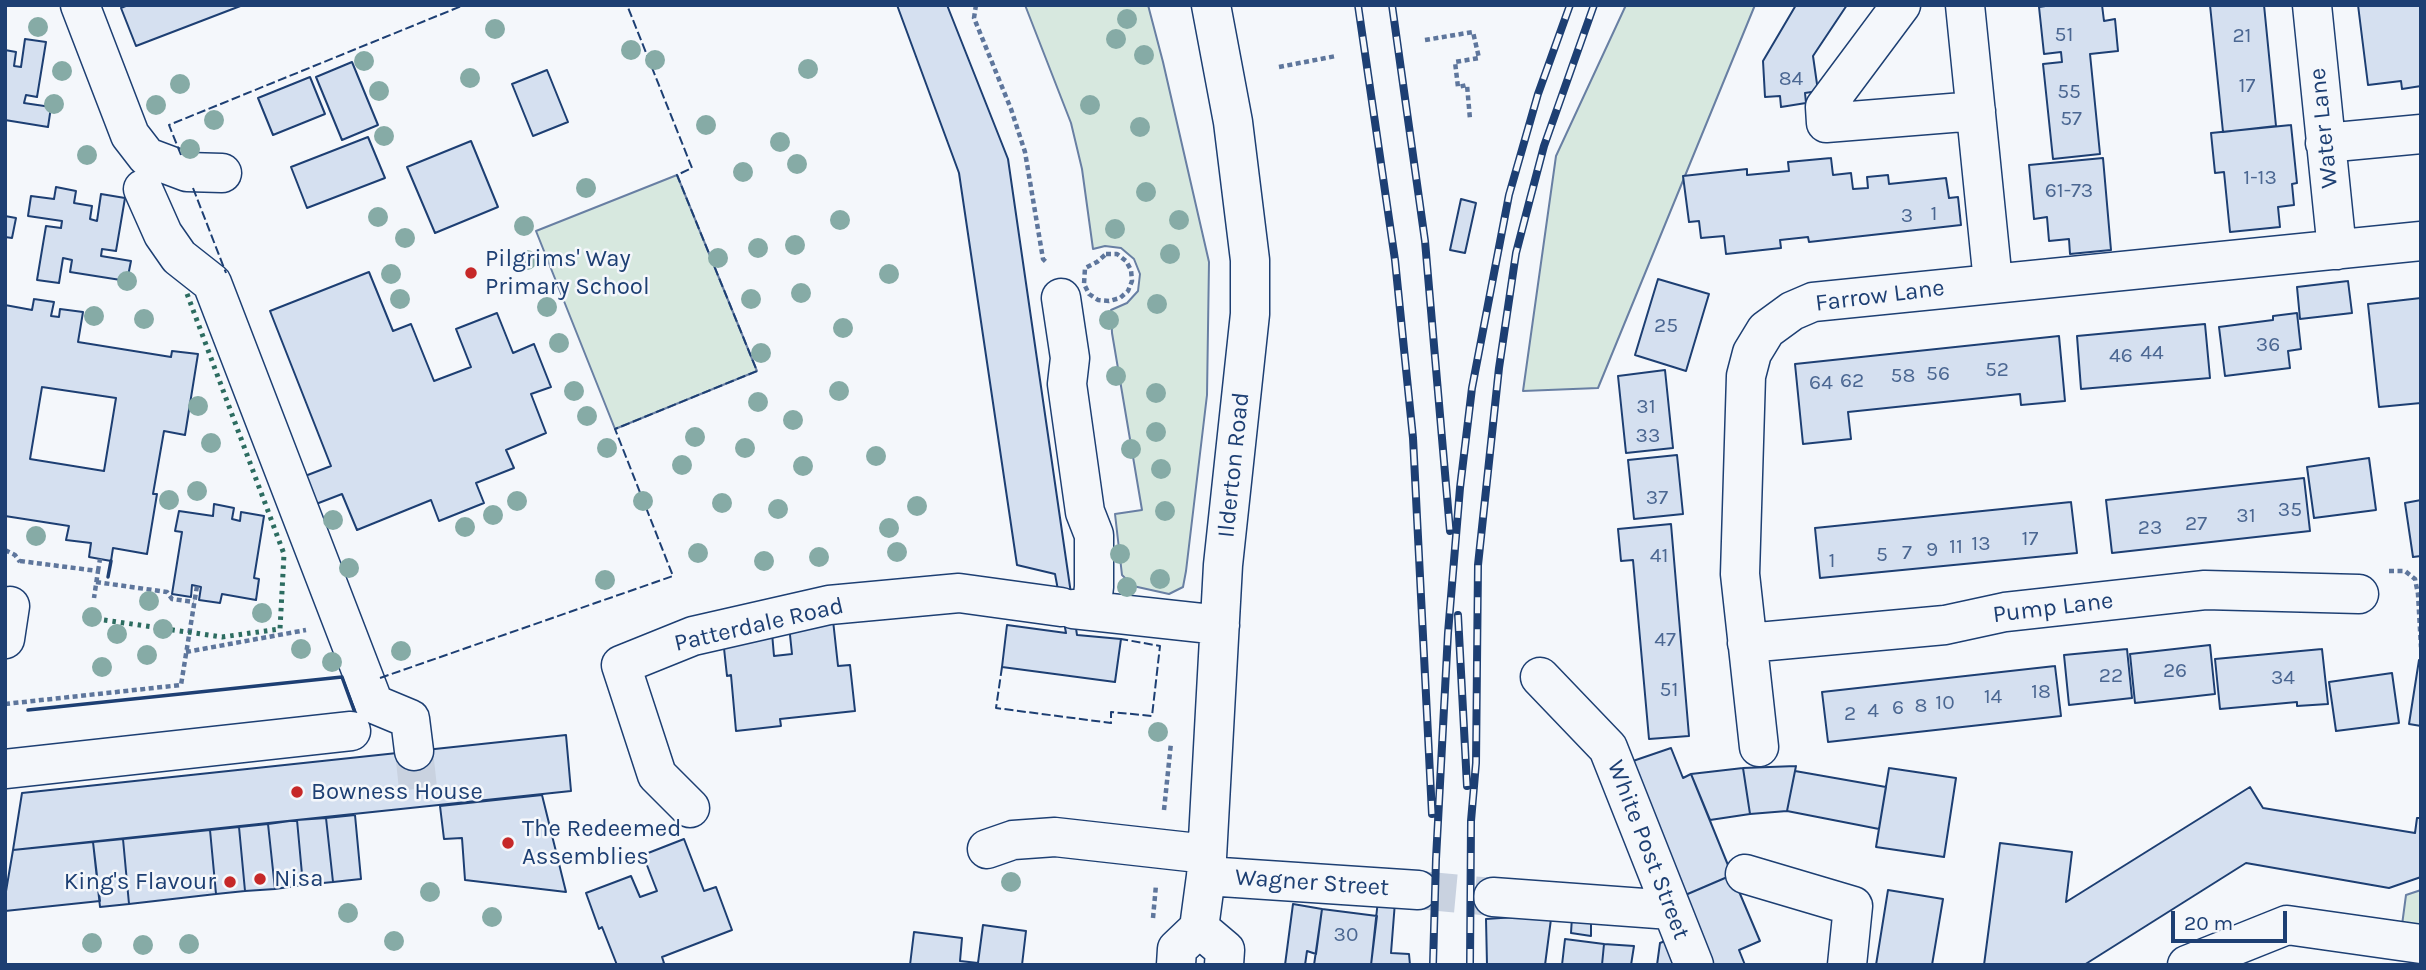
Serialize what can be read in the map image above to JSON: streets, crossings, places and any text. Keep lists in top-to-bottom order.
{
  "streets": {
    "street": [
      "Water Lane",
      "Farrow Lane",
      "Ilderton Road",
      "Pump Lane",
      "Patterdale Road",
      "White Post Street",
      "Wagner Street"
    ]
  },
  "crossings": [
    ["Water Lane", "Farrow Lane"],
    ["Farrow Lane", "Pump Lane"],
    ["Ilderton Road", "Patterdale Road"],
    ["Ilderton Road", "Wagner Street"]
  ],
  "places": [
    "Pilgrims' Way Primary School",
    "Bowness House",
    "The Redeemed Assemblies",
    "Nisa",
    "King's Flavour"
  ],
  "house_numbers": [
    "51",
    "21",
    "84",
    "17",
    "55",
    "57",
    "1-13",
    "61-73",
    "1",
    "3",
    "25",
    "36",
    "44",
    "46",
    "52",
    "56",
    "58",
    "62",
    "64",
    "31",
    "33",
    "37",
    "35",
    "31",
    "27",
    "23",
    "17",
    "13",
    "11",
    "9",
    "7",
    "5",
    "41",
    "1",
    "47",
    "26",
    "22",
    "34",
    "51",
    "18",
    "14",
    "10",
    "8",
    "6",
    "4",
    "2",
    "30"
  ],
  "scale_bar": "20 m"
}
